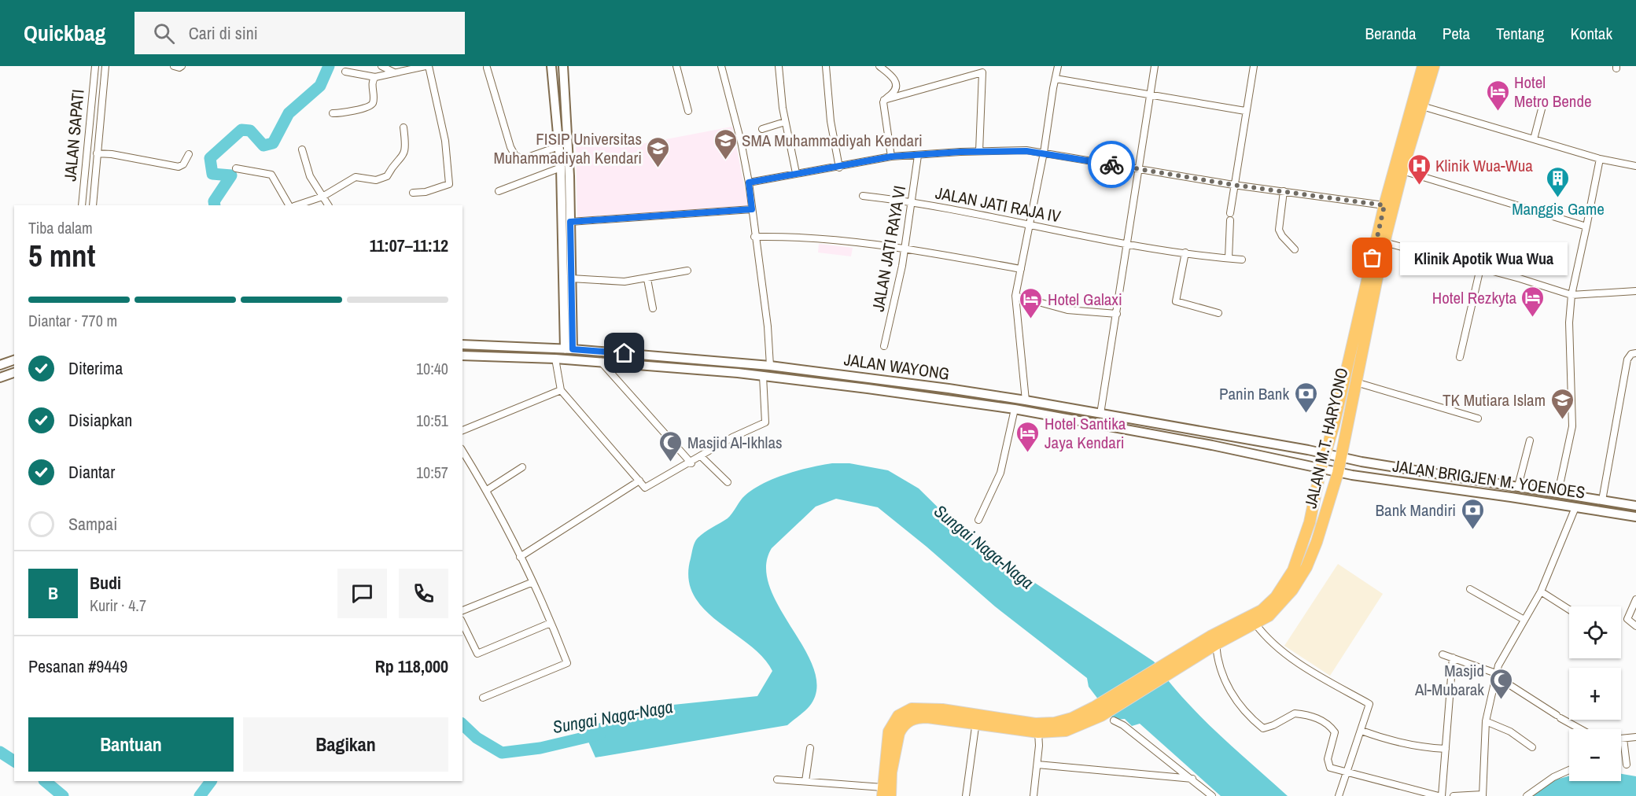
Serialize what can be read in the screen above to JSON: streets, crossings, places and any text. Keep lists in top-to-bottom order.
{
  "streets": {
    "highway": ["JALAN M.T. HARYONO"],
    "main road": ["JALAN WAYONG", "JALAN BRIGJEN M. YOENOES"],
    "street": ["JALAN SAPATI", "JALAN JATI RAJA IV", "JALAN JATI RAYA VI"]
  },
  "crossings": [
    ["JALAN JATI RAJA IV", "JALAN JATI RAYA VI"],
    ["JALAN WAYONG", "JALAN M.T. HARYONO"],
    ["JALAN WAYONG", "JALAN BRIGJEN M. YOENOES"],
    ["JALAN M.T. HARYONO", "JALAN BRIGJEN M. YOENOES"]
  ],
  "water": ["Sungai Naga-Naga"],
  "places": {
    "hotel": [
      "Hotel Metro Bende",
      "Hotel Rezkyta",
      "Hotel Galaxi",
      "Hotel Santika Jaya Kendari"
    ],
    "school or university": ["SMA Muhammadiyah Kendari", "FISIP Universitas Muhammadiyah Kendari", "TK Mutiara Islam"],
    "hospital": ["Klinik Wua-Wua"],
    "building": ["Manggis Game"],
    "other": ["Klinik Apotik Wua Wua"],
    "bank": ["Panin Bank", "Bank Mandiri"],
    "mosque": ["Masjid Al-Ikhlas", "Masjid Al-Mubarak"]
  },
  "page": {
    "header": "Quickbag",
    "search": "Cari di sini",
    "nav": [
      "Beranda",
      "Peta",
      "Tentang",
      "Kontak"
    ],
    "heading": ["5 mnt", "Tiba dalam", "11:07–11:12"],
    "panel": [
      "Budi",
      "Kurir · 4.7",
      "Pesanan #9449",
      "Rp 118,000"
    ],
    "bubble": "Klinik Apotik Wua Wua",
    "bar": "Diantar · 770 m",
    "list": [
      ["Diterima", "10:40"],
      ["Disiapkan", "10:51"],
      ["Diantar", "10:57"],
      "Sampai"
    ],
    "round": "B",
    "map_buttons": ["+", "−"],
    "buttons": ["Bantuan", "Bagikan"]
  }
}
